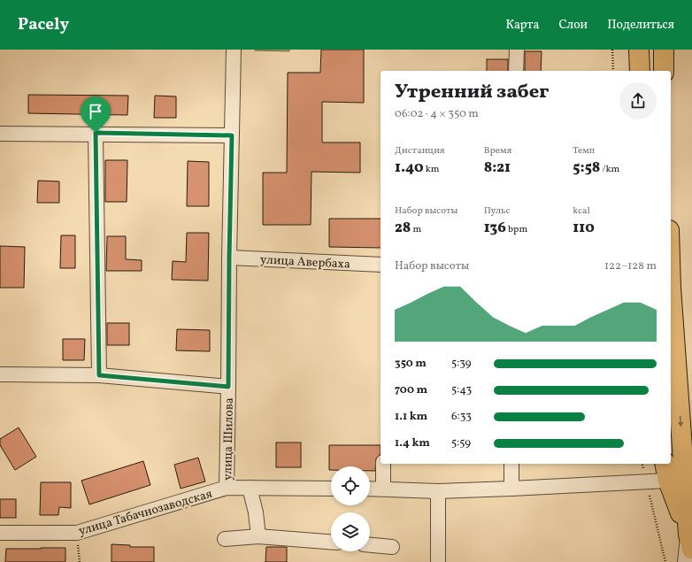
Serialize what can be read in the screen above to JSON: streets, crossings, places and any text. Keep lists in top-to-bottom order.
{
  "streets": {
    "street": ["улица Авербаха", "улица Шилова", "улица Табачнозаводская"]
  },
  "crossings": [
    ["улица Авербаха", "улица Шилова"],
    ["улица Шилова", "улица Табачнозаводская"]
  ],
  "page": {
    "header": "Pacely",
    "nav": ["Карта", "Слои", "Поделиться"],
    "heading": ["Утренний забег", "06:02 · 4 × 350 m"],
    "stats": [
      ["Дистанция", "1.40 km"],
      ["Время", "8:21"],
      ["Темп", "5:58 /km"],
      ["Набор высоты", "28 m"],
      ["Пульс", "136 bpm"],
      ["kcal", "110"]
    ],
    "chart": ["Набор высоты", "122–128 m"],
    "list": [
      {
        "name": "350 m",
        "note": "5:39"
      },
      {
        "name": "700 m",
        "note": "5:43"
      },
      {
        "name": "1.1 km",
        "note": "6:33"
      },
      {
        "name": "1.4 km",
        "note": "5:59"
      }
    ]
  }
}
